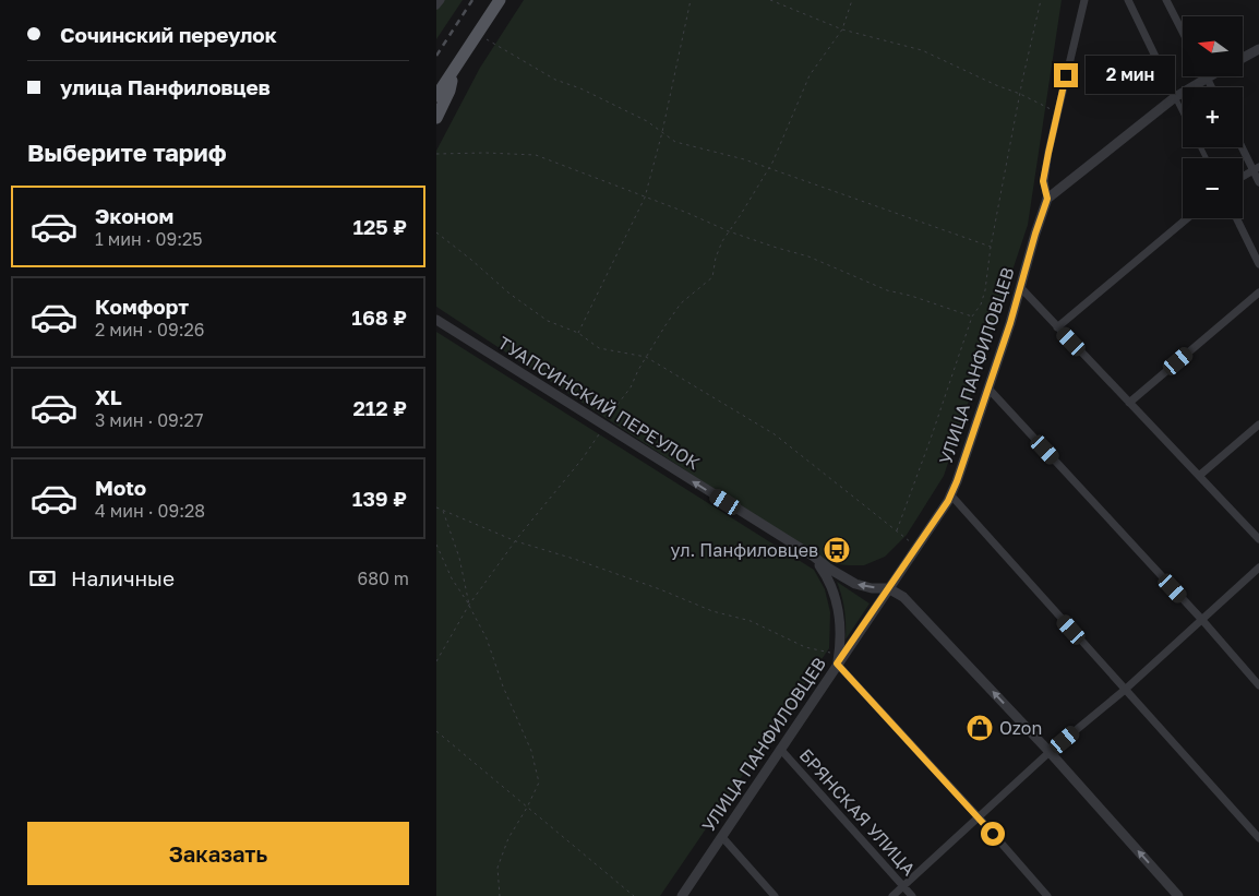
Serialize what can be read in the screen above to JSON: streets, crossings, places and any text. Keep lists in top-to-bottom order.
{
  "streets": {
    "street": ["УЛИЦА ПАНФИЛОВЦЕВ", "ТУАПСИНСКИЙ ПЕРЕУЛОК", "БРЯНСКАЯ УЛИЦА"]
  },
  "crossings": [
    ["УЛИЦА ПАНФИЛОВЦЕВ", "ТУАПСИНСКИЙ ПЕРЕУЛОК"],
    ["УЛИЦА ПАНФИЛОВЦЕВ", "БРЯНСКАЯ УЛИЦА"]
  ],
  "one_way": ["ТУАПСИНСКИЙ ПЕРЕУЛОК"],
  "places": {
    "bus stop": ["ул. Панфиловцев"],
    "shop": ["Ozon"]
  },
  "north": "left",
  "page": {
    "banner": ["Сочинский переулок", "улица Панфиловцев"],
    "map_buttons": ["+", "−"],
    "bubble": "2 мин",
    "heading": "Выберите тариф",
    "list": [
      {
        "name": "Эконом",
        "note": "1 мин · 09:25",
        "value": "125 ₽"
      },
      {
        "name": "Комфорт",
        "note": "2 мин · 09:26",
        "value": "168 ₽"
      },
      {
        "name": "XL",
        "note": "3 мин · 09:27",
        "value": "212 ₽"
      },
      {
        "name": "Moto",
        "note": "4 мин · 09:28",
        "value": "139 ₽"
      }
    ],
    "pay": ["Наличные", "680 m"],
    "buttons": "Заказать"
  }
}
